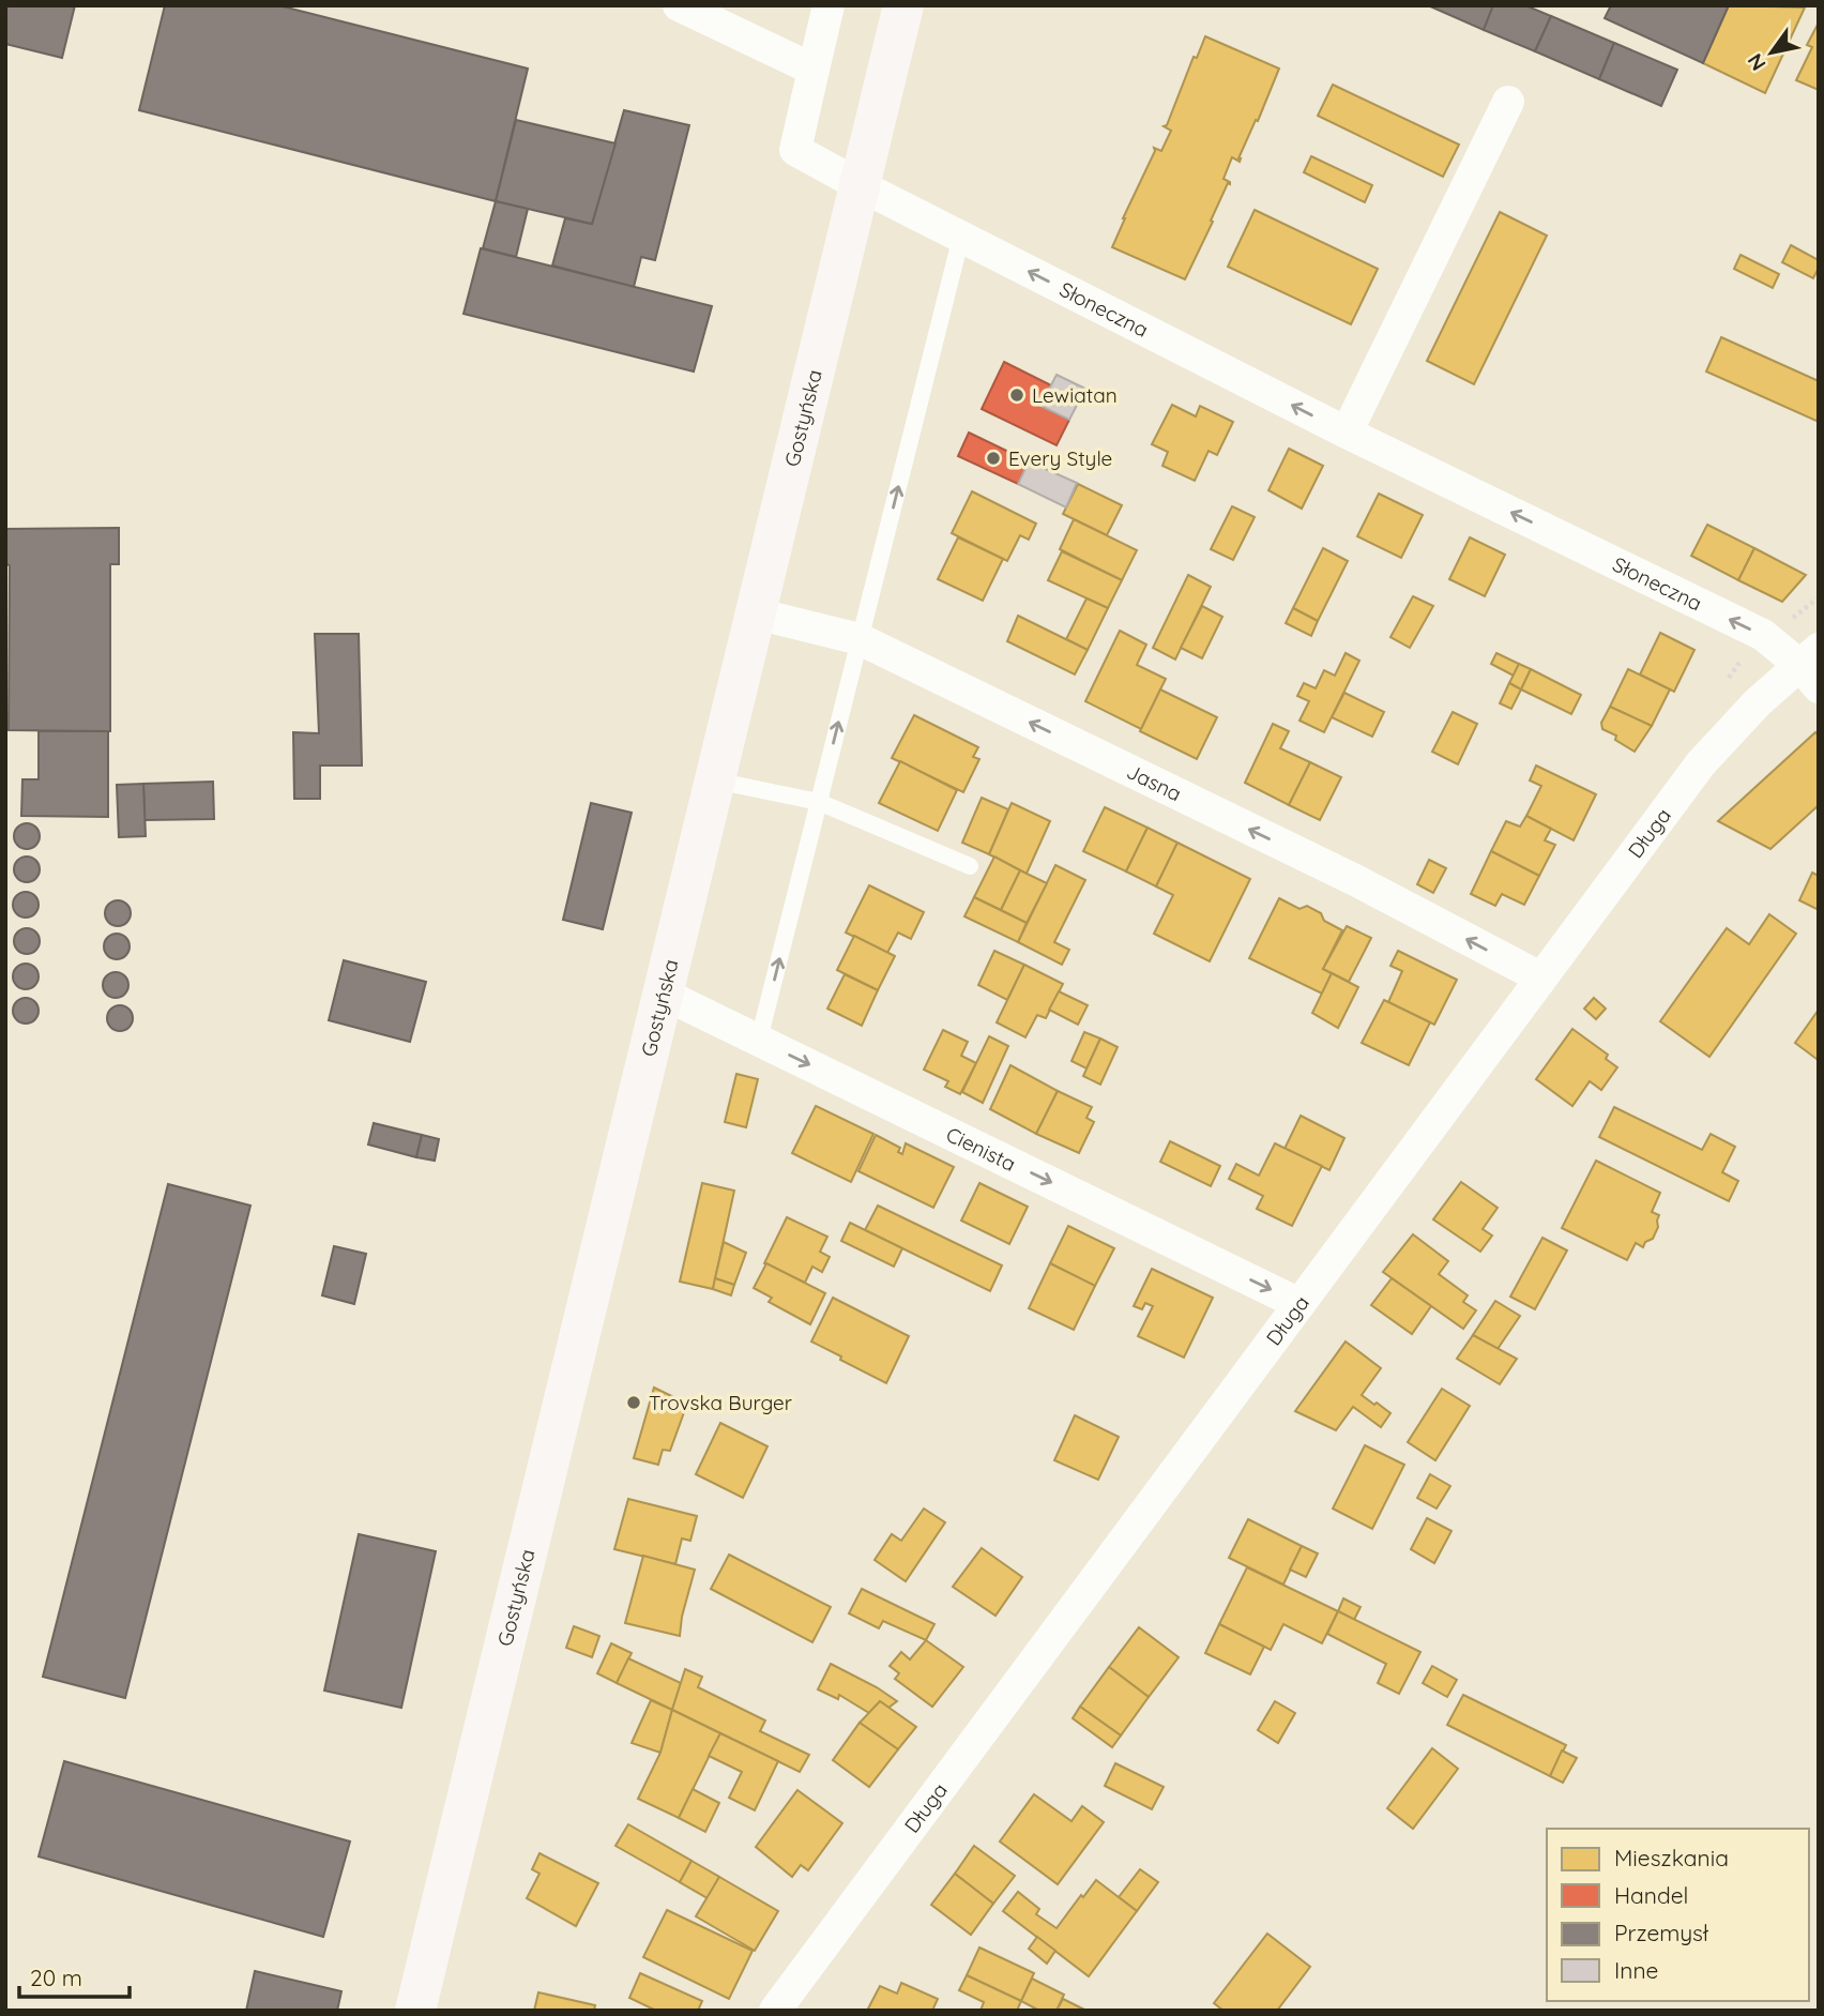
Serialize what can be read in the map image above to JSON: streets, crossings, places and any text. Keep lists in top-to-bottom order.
{
  "streets": {
    "main road": ["Gostyńska"],
    "street": [
      "Słoneczna",
      "Jasna",
      "Długa",
      "Cienista"
    ]
  },
  "crossings": [
    ["Słoneczna", "Gostyńska"],
    ["Słoneczna", "Długa"],
    ["Gostyńska", "Jasna"],
    ["Gostyńska", "Cienista"],
    ["Jasna", "Długa"],
    ["Długa", "Cienista"]
  ],
  "one_way": ["Słoneczna", "Jasna", "Cienista"],
  "places": ["Lewiatan", "Every Style", "Trovska Burger"],
  "legend": [
    "Mieszkania",
    "Handel",
    "Przemysł",
    "Inne"
  ],
  "scale_bar": "20 m",
  "north": "bottom left"
}
